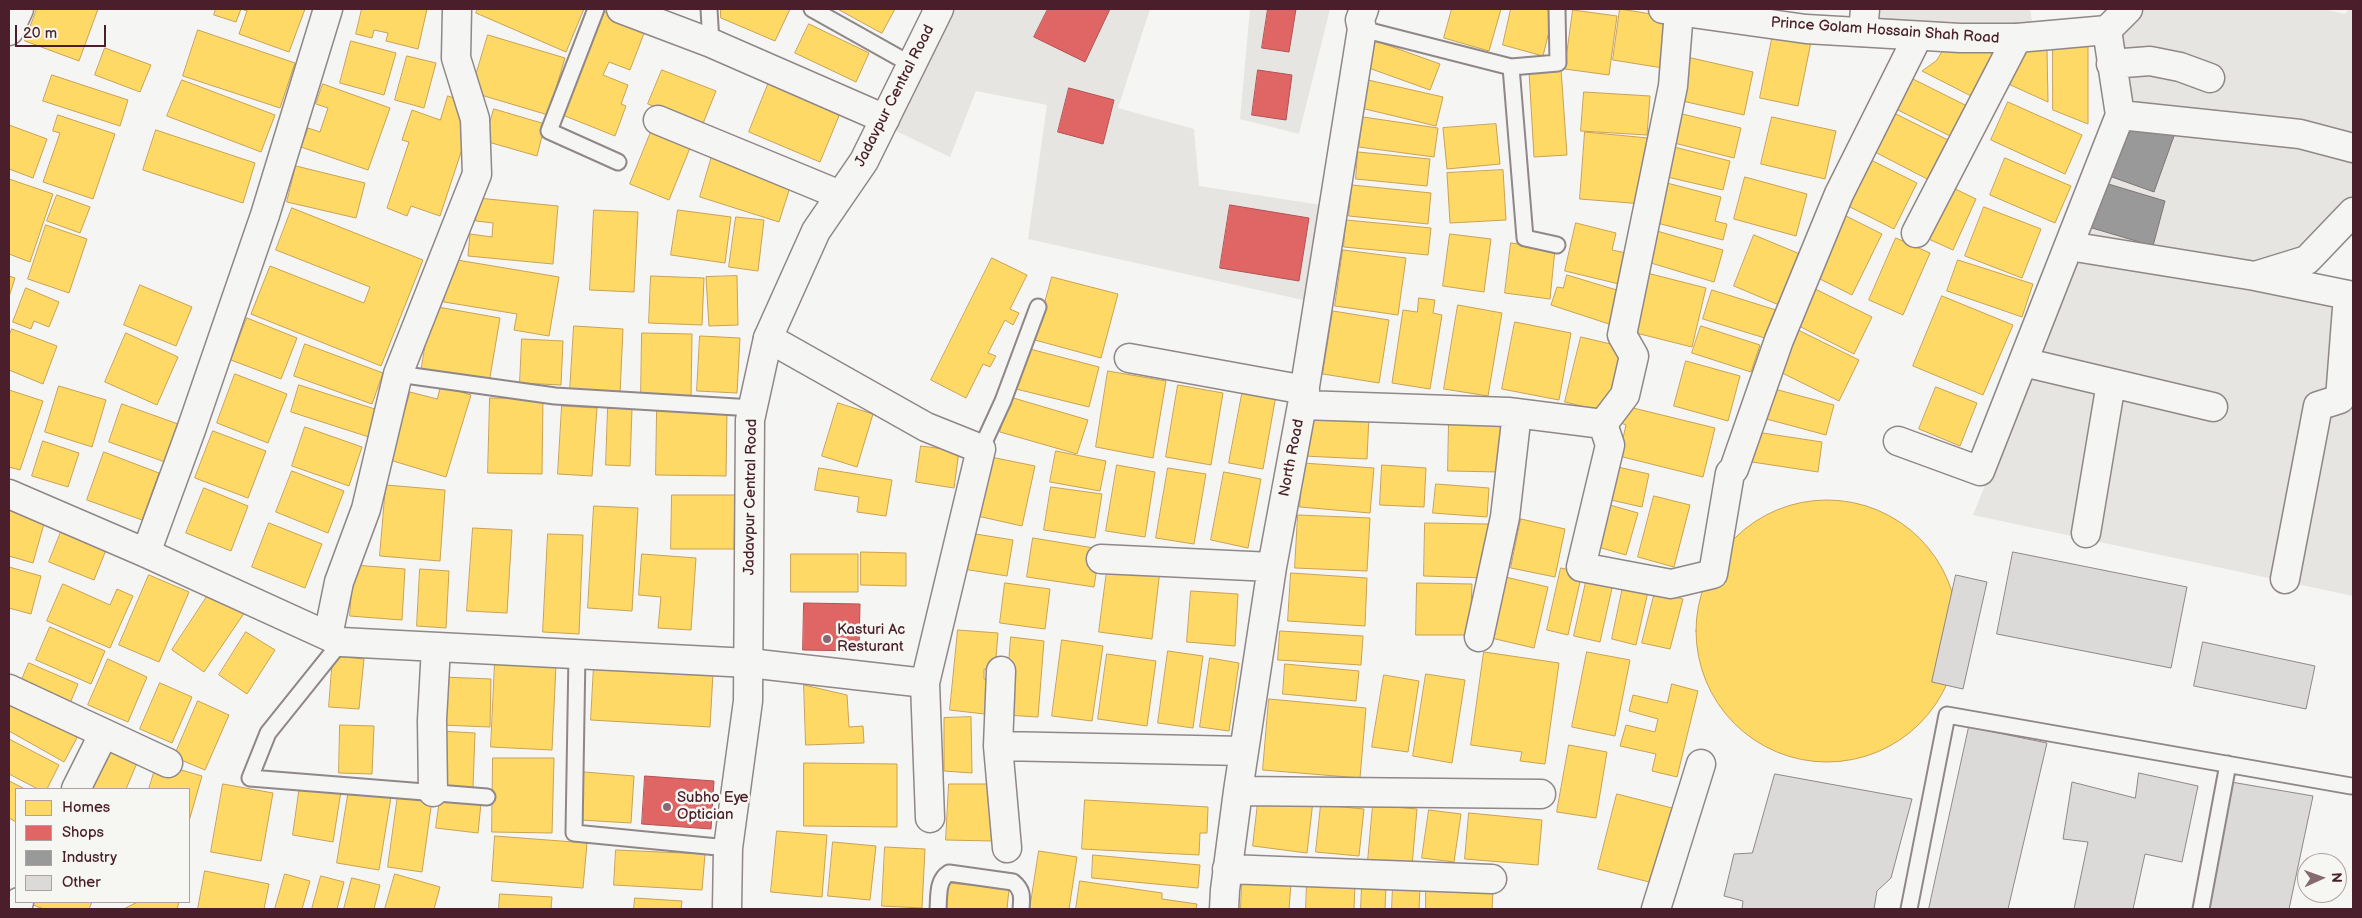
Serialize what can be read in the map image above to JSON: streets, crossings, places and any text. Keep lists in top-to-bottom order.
{
  "streets": {
    "street": ["Prince Golam Hossain Shah Road", "Jadavpur Central Road", "North Road"]
  },
  "places": ["Kasturi Ac Resturant", "Subho Eye Optician"],
  "legend": [
    "Homes",
    "Shops",
    "Industry",
    "Other"
  ],
  "scale_bar": "20 m",
  "north": "right"
}
